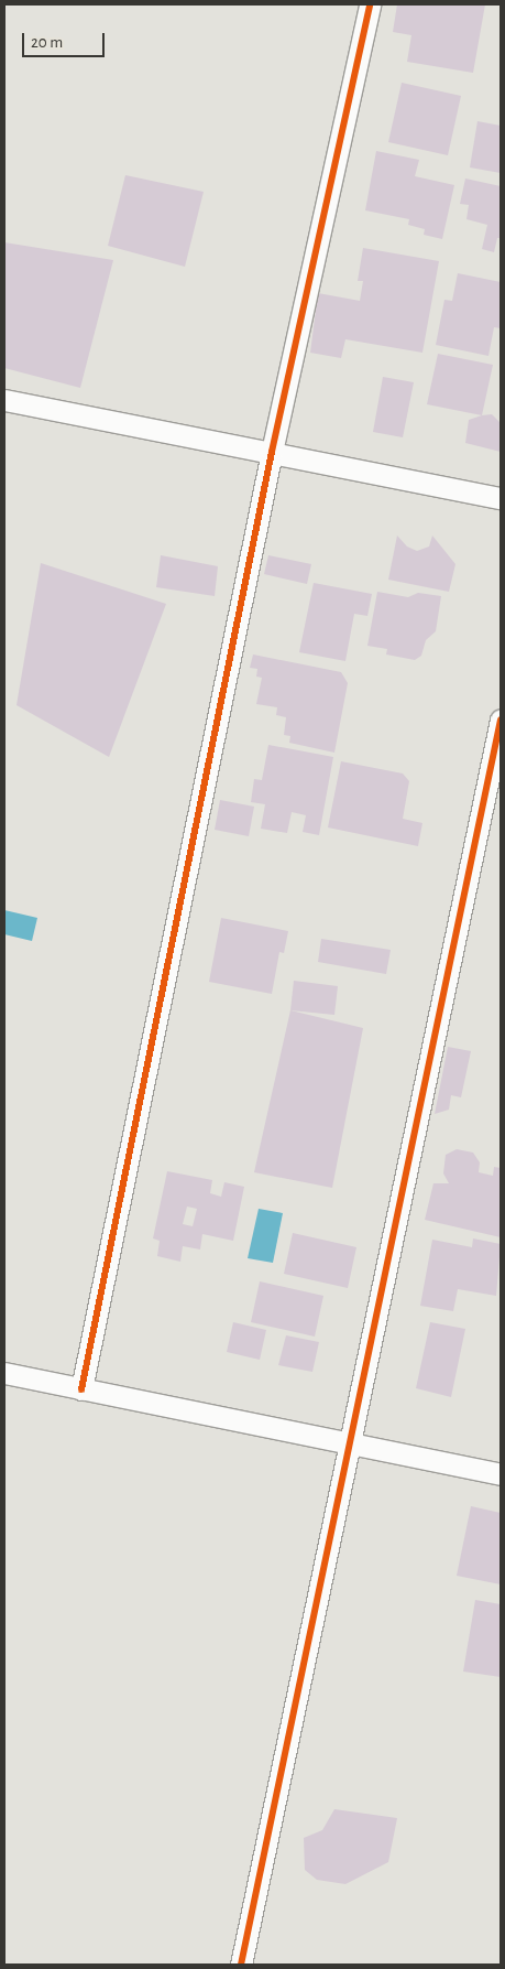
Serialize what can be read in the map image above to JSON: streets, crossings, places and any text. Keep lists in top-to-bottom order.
{
  "scale_bar": "20 m"
}
